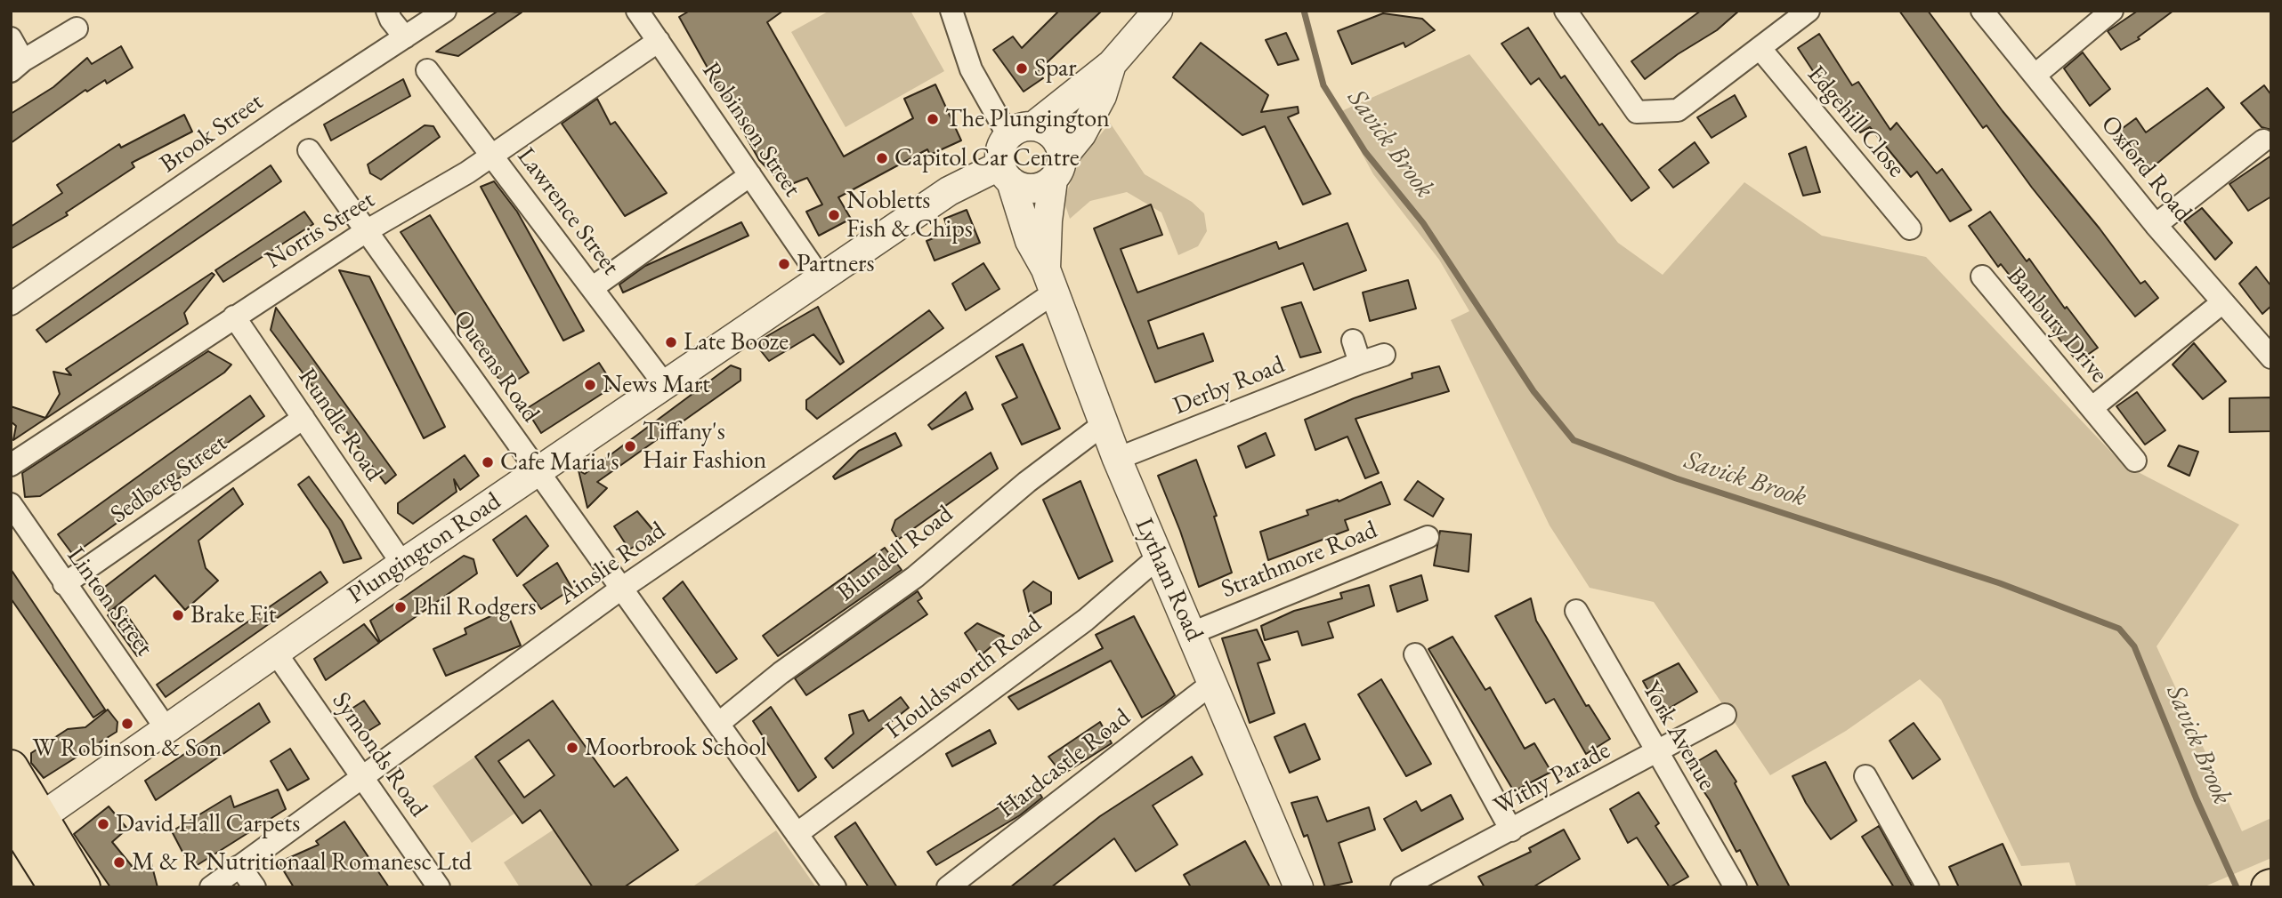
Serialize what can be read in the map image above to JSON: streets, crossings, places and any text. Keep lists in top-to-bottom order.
{
  "streets": {
    "street": [
      "Edgehill Close",
      "Robinson Street",
      "Brook Street",
      "Oxford Road",
      "Lawrence Street",
      "Norris Street",
      "Banbury Drive",
      "Queens Road",
      "Derby Road",
      "Rundle Road",
      "Sedberg Street",
      "Plungington Road",
      "Blundell Road",
      "Strathmore Road",
      "Ainslie Road",
      "Lytham Road",
      "Linton Street",
      "Houldsworth Road",
      "York Avenue",
      "Symonds Road",
      "Hardcastle Road",
      "Withy Parade"
    ]
  },
  "crossings": [
    ["Robinson Street", "Norris Street"],
    ["Robinson Street", "Plungington Road"],
    ["Oxford Road", "Banbury Drive"],
    ["Lawrence Street", "Norris Street"],
    ["Lawrence Street", "Plungington Road"],
    ["Norris Street", "Queens Road"],
    ["Norris Street", "Rundle Road"],
    ["Queens Road", "Plungington Road"],
    ["Queens Road", "Blundell Road"],
    ["Queens Road", "Ainslie Road"],
    ["Queens Road", "Houldsworth Road"],
    ["Derby Road", "Lytham Road"],
    ["Rundle Road", "Sedberg Street"],
    ["Rundle Road", "Plungington Road"],
    ["Sedberg Street", "Linton Street"],
    ["Plungington Road", "Lytham Road"],
    ["Plungington Road", "Linton Street"],
    ["Plungington Road", "Symonds Road"],
    ["Blundell Road", "Lytham Road"],
    ["Strathmore Road", "Lytham Road"],
    ["Ainslie Road", "Lytham Road"],
    ["Ainslie Road", "Symonds Road"],
    ["Lytham Road", "Houldsworth Road"],
    ["Lytham Road", "Hardcastle Road"],
    ["York Avenue", "Withy Parade"]
  ],
  "water": ["Savick Brook"],
  "places": [
    "Spar",
    "The Plungington",
    "Capitol Car Centre",
    "Nobletts Fish & Chips",
    "Partners",
    "Late Booze",
    "News Mart",
    "Tiffany's Hair Fashion",
    "Cafe Maria's",
    "Phil Rodgers",
    "Brake Fit",
    "W Robinson & Son",
    "Moorbrook School",
    "David Hall Carpets",
    "M & R Nutritionaal Romanesc Ltd"
  ]
}
